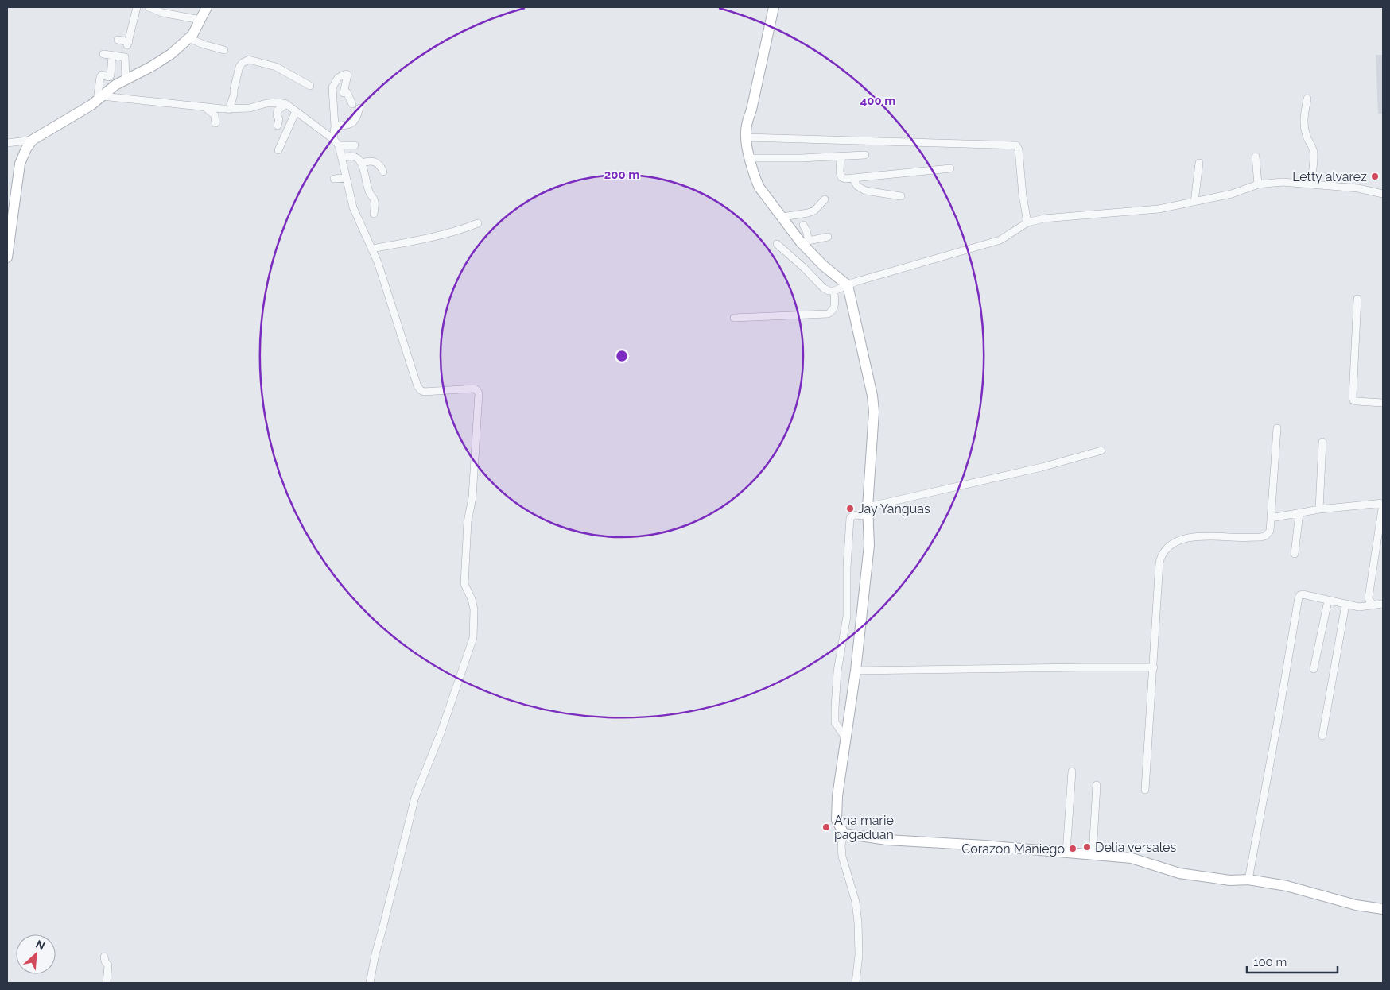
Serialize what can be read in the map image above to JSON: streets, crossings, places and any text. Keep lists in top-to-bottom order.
{
  "places": [
    "Letty alvarez",
    "Jay Yanguas",
    "Ana marie pagaduan",
    "Delia versales",
    "Corazon Maniego"
  ],
  "scale_bar": "100 m",
  "north": "top right",
  "rings": ["400 m", "200 m"]
}
